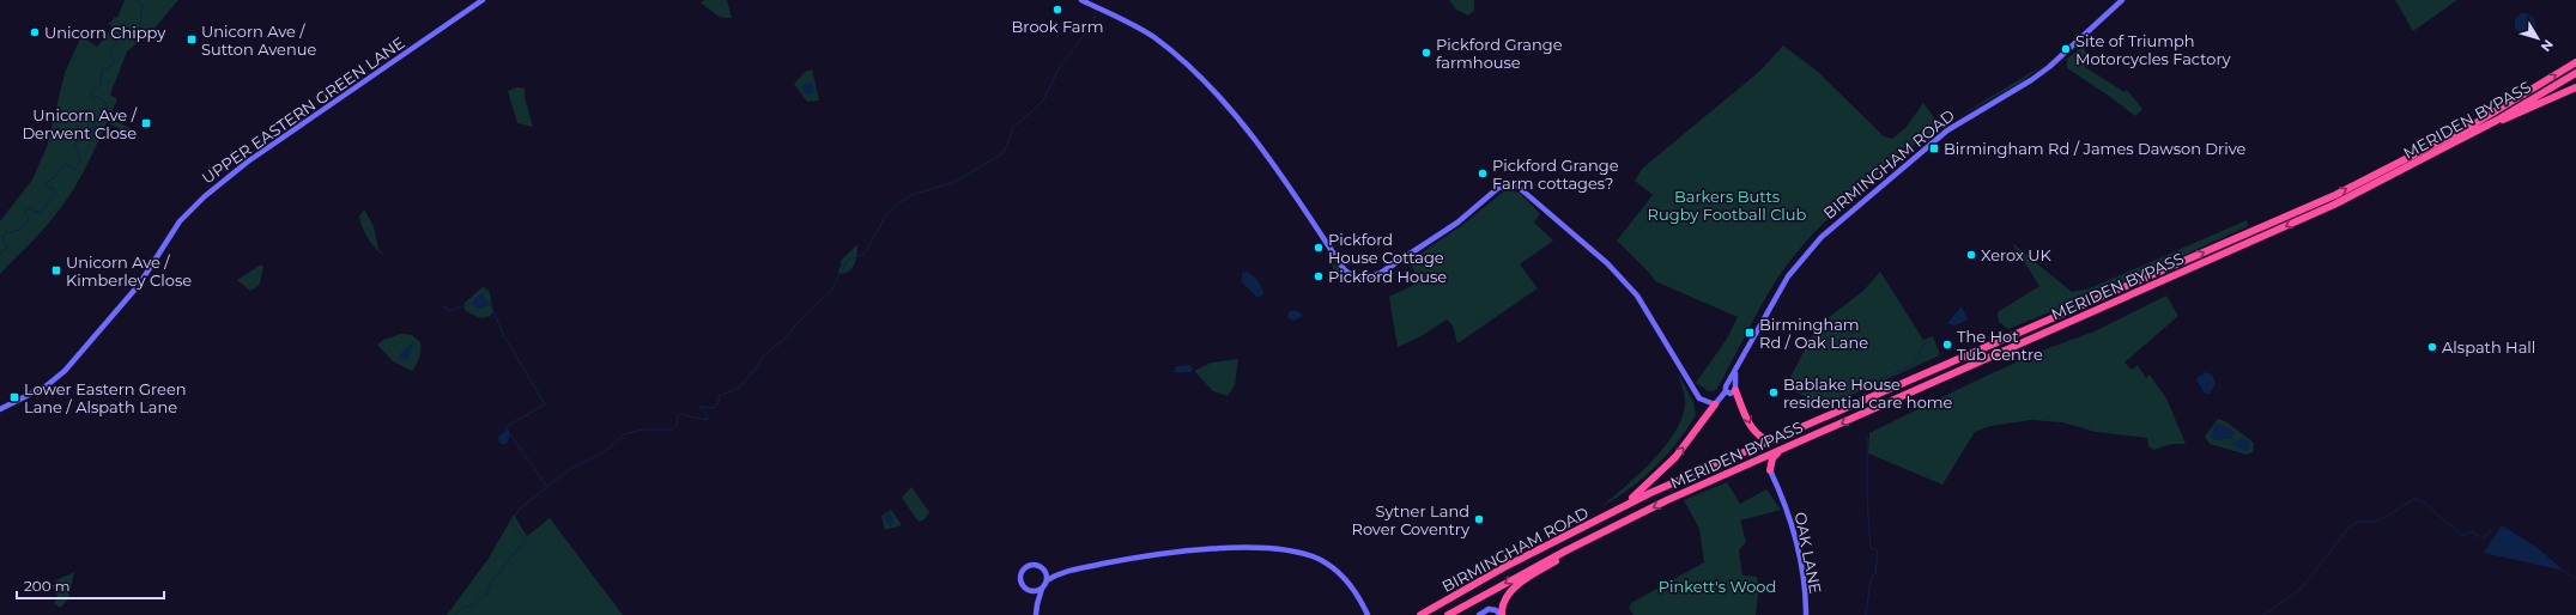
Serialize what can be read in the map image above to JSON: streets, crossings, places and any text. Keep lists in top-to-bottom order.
{
  "streets": {
    "highway": ["MERIDEN BYPASS", "BIRMINGHAM ROAD"],
    "street": ["UPPER EASTERN GREEN LANE", "OAK LANE"]
  },
  "crossings": [
    ["MERIDEN BYPASS", "BIRMINGHAM ROAD"]
  ],
  "parks": ["Barkers Butts Rugby Football Club", "Pinkett's Wood"],
  "places": {
    "other": [
      "Brook Farm",
      "Unicorn Chippy",
      "Site of Triumph Motorcycles Factory",
      "Pickford Grange farmhouse",
      "Pickford Grange Farm cottages?",
      "Pickford House Cottage",
      "Xerox UK",
      "Pickford House",
      "The Hot Tub Centre",
      "Alspath Hall",
      "Bablake House residential care home",
      "Sytner Land Rover Coventry"
    ],
    "transit": [
      "Unicorn Ave / Sutton Avenue",
      "Unicorn Ave / Derwent Close",
      "Birmingham Rd / James Dawson Drive",
      "Unicorn Ave / Kimberley Close",
      "Birmingham Rd / Oak Lane",
      "Lower Eastern Green Lane / Alspath Lane"
    ]
  },
  "scale_bar": "200 m",
  "north": "bottom right"
}
